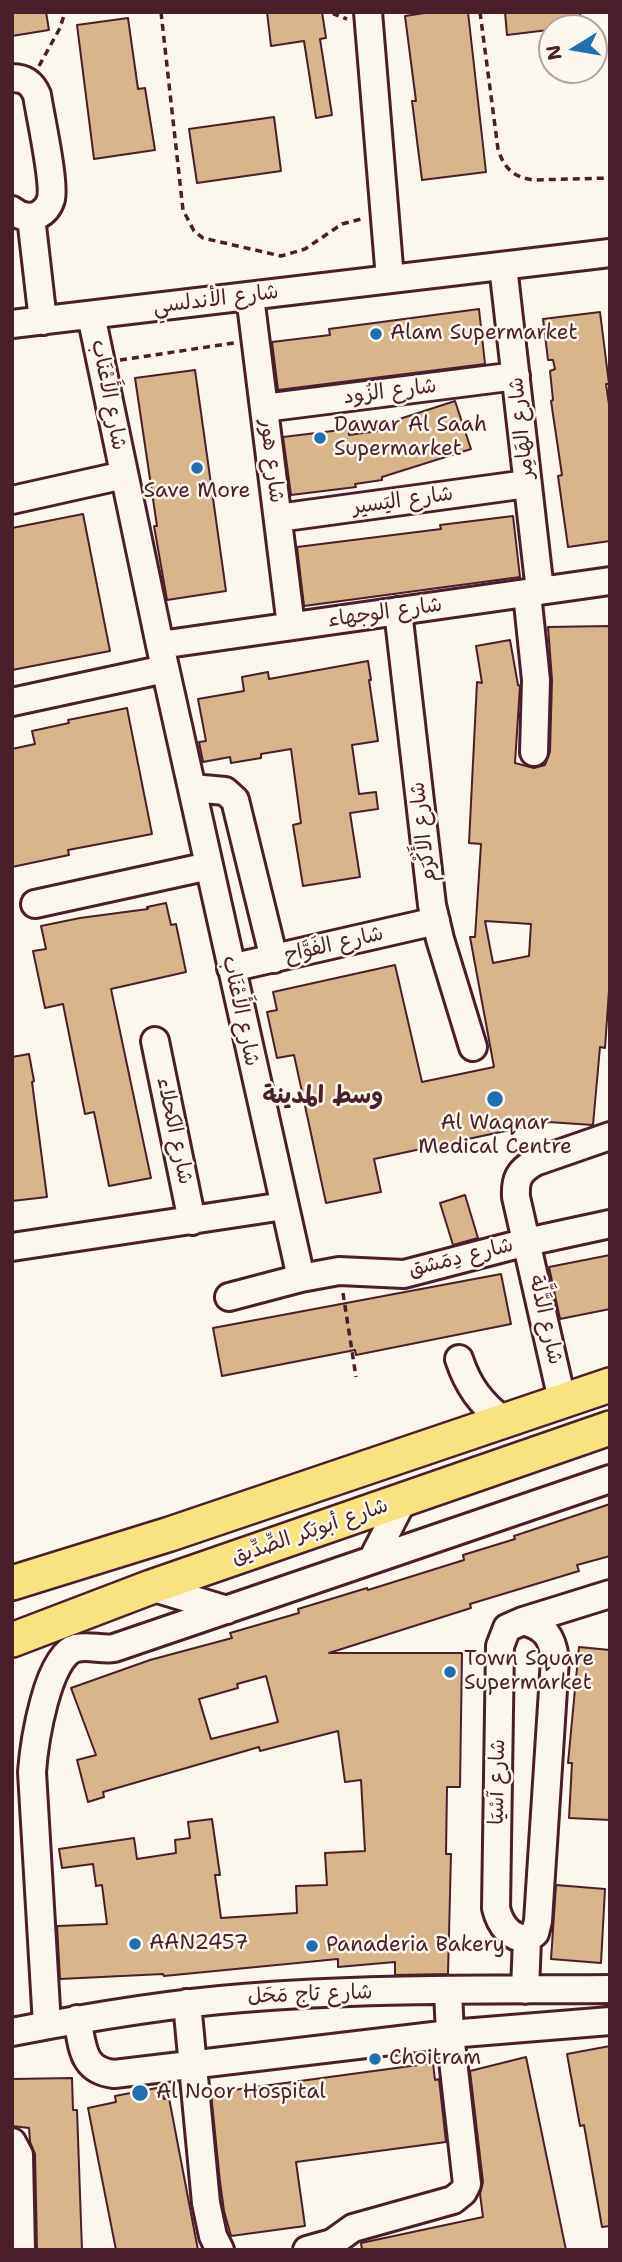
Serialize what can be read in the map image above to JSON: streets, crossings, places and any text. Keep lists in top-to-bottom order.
{
  "streets": {
    "main road": ["شارع أبوبَكر الصِّدِّيق"],
    "street": [
      "شارع الأندلسي",
      "شارع الزُود",
      "شارع الأَعْنَاب",
      "شارع الهَامِر",
      "شارع هور",
      "شارع اليَسير",
      "شارع الوجهاء",
      "شارع الأَكْرَم",
      "شارع الفَوَّاح",
      "شارع الكحلاء",
      "شارع دِمَشق",
      "شارع الدَّلَّة",
      "شارع آسْيَا",
      "شارع تاج مَحَل"
    ]
  },
  "crossings": [
    ["شارع الأندلسي", "شارع الأَعْنَاب"],
    ["شارع الأندلسي", "شارع الهَامِر"],
    ["شارع الأندلسي", "شارع هور"],
    ["شارع الزُود", "شارع الهَامِر"],
    ["شارع الزُود", "شارع هور"],
    ["شارع الأَعْنَاب", "شارع الوجهاء"],
    ["شارع الأَعْنَاب", "شارع الفَوَّاح"],
    ["شارع الأَعْنَاب", "شارع دِمَشق"],
    ["شارع الهَامِر", "شارع اليَسير"],
    ["شارع الهَامِر", "شارع الوجهاء"],
    ["شارع هور", "شارع اليَسير"],
    ["شارع هور", "شارع الوجهاء"],
    ["شارع الوجهاء", "شارع الأَكْرَم"],
    ["شارع الأَكْرَم", "شارع الفَوَّاح"],
    ["شارع دِمَشق", "شارع الدَّلَّة"],
    ["شارع الدَّلَّة", "شارع أبوبَكر الصِّدِّيق"]
  ],
  "districts": ["وسط المدينة"],
  "places": [
    "Alam Supermarket",
    "Dawar Al Saah Supermarket",
    "Save More",
    "Al Waqnar Medical Centre",
    "Town Square Supermarket",
    "AAN2457",
    "Panaderia Bakery",
    "Choitram",
    "Al Noor Hospital"
  ],
  "north": "left"
}
